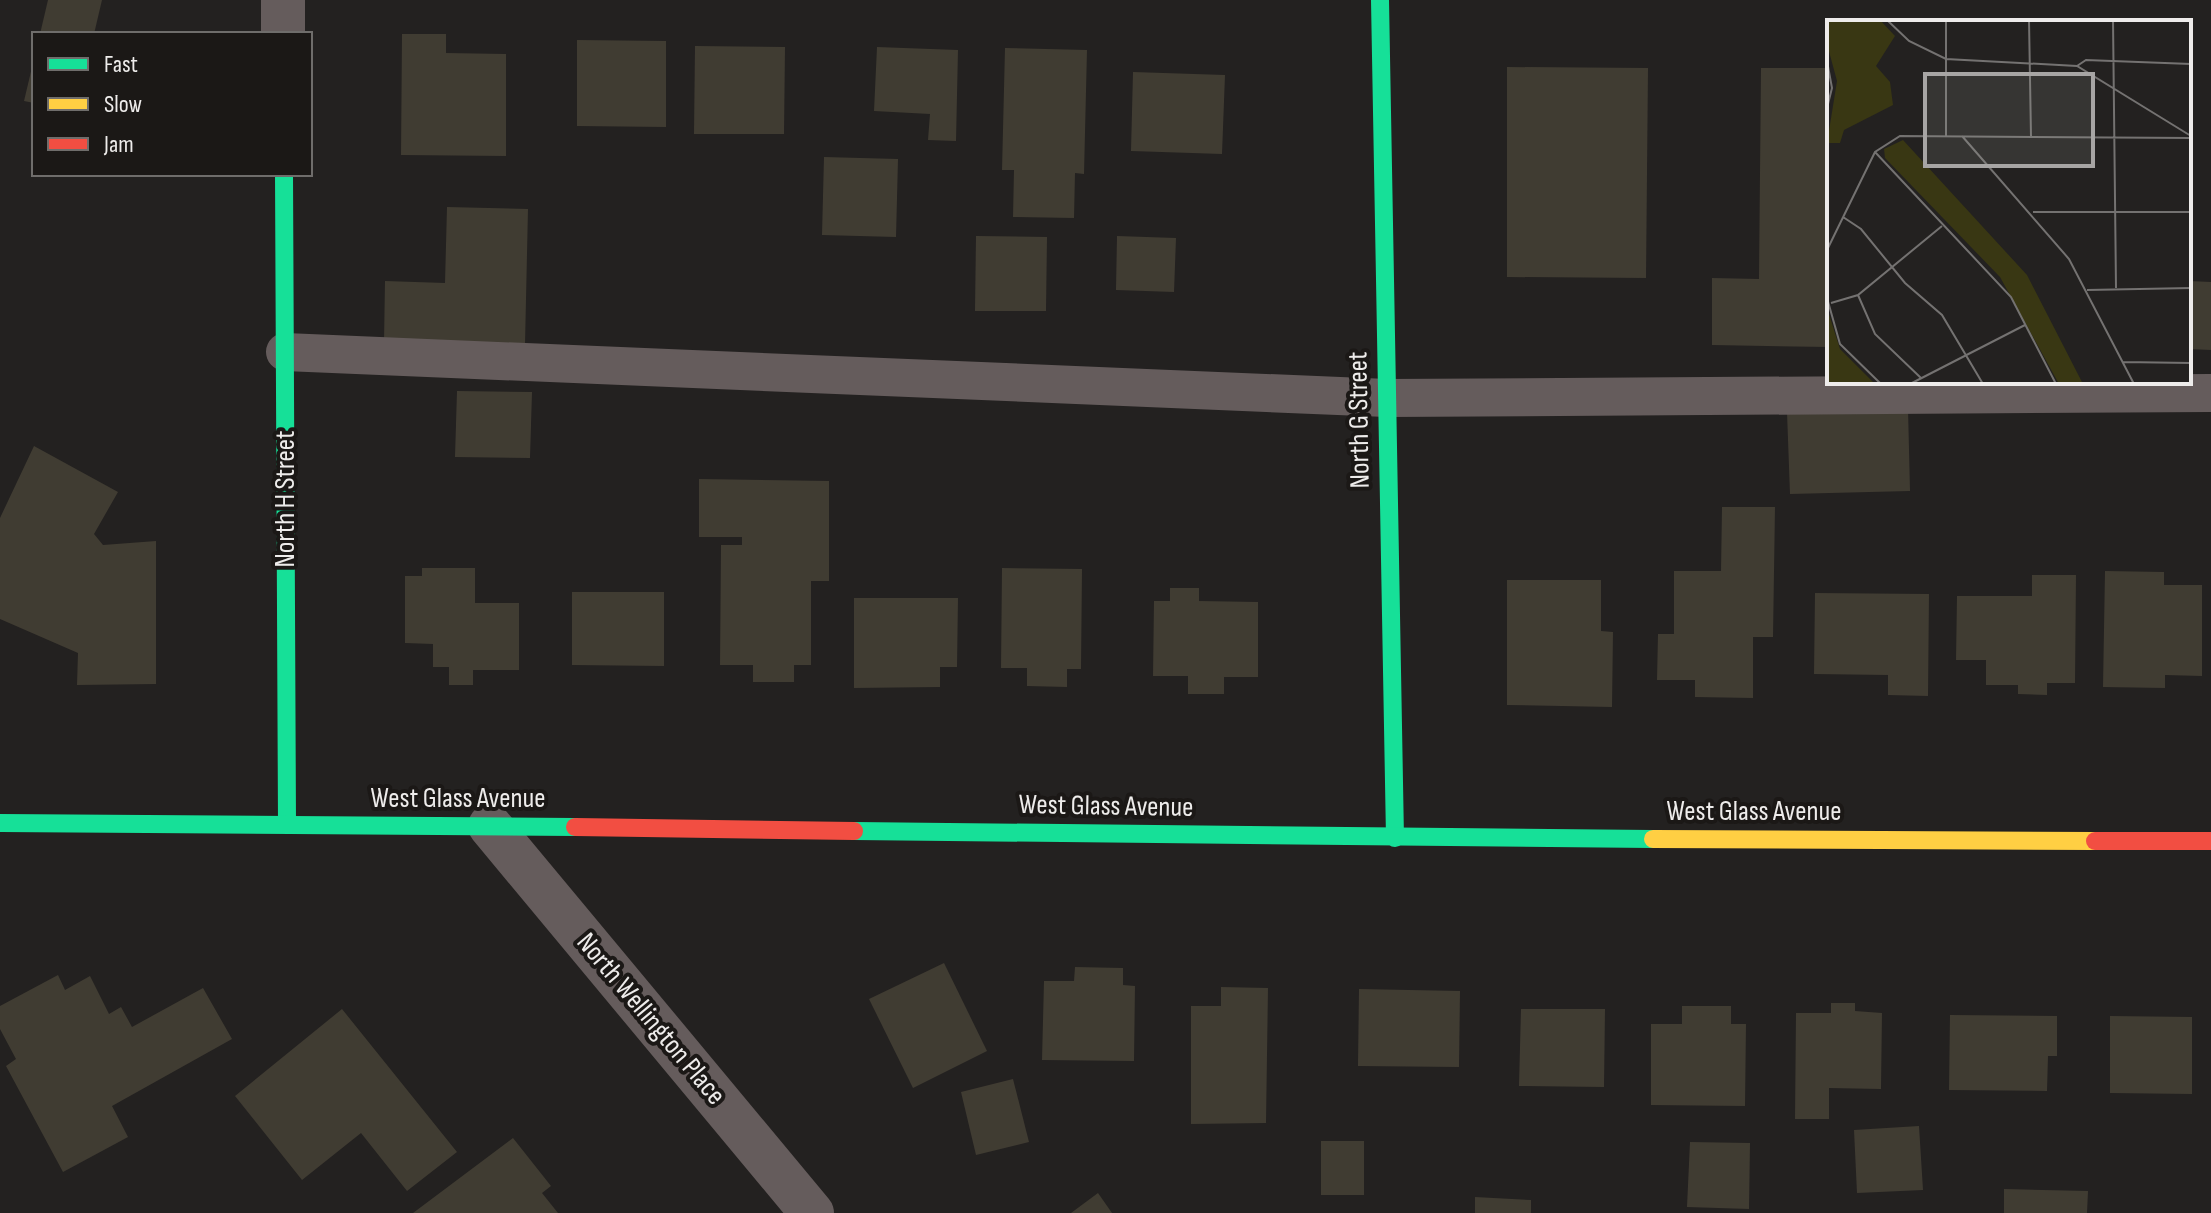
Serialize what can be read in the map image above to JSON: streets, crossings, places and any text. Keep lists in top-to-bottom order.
{
  "streets": {
    "street": [
      "North G Street",
      "North H Street",
      "West Glass Avenue",
      "North Wellington Place"
    ]
  },
  "crossings": [
    ["North G Street", "West Glass Avenue"],
    ["North H Street", "West Glass Avenue"],
    ["West Glass Avenue", "North Wellington Place"]
  ],
  "legend": ["Fast", "Slow", "Jam"]
}
